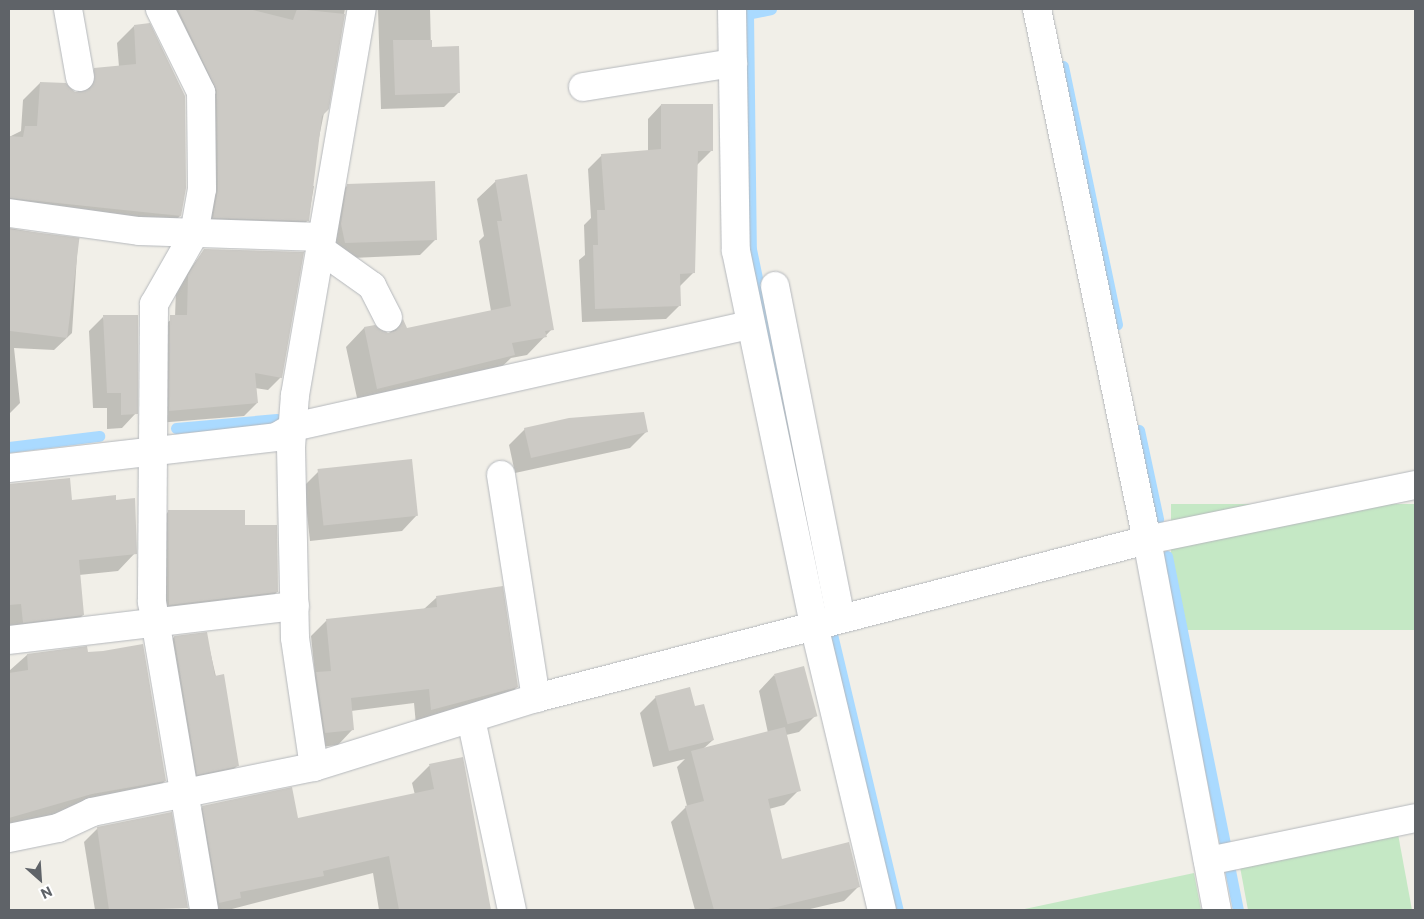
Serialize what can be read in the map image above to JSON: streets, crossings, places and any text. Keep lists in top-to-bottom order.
{
  "north": "bottom right"
}
